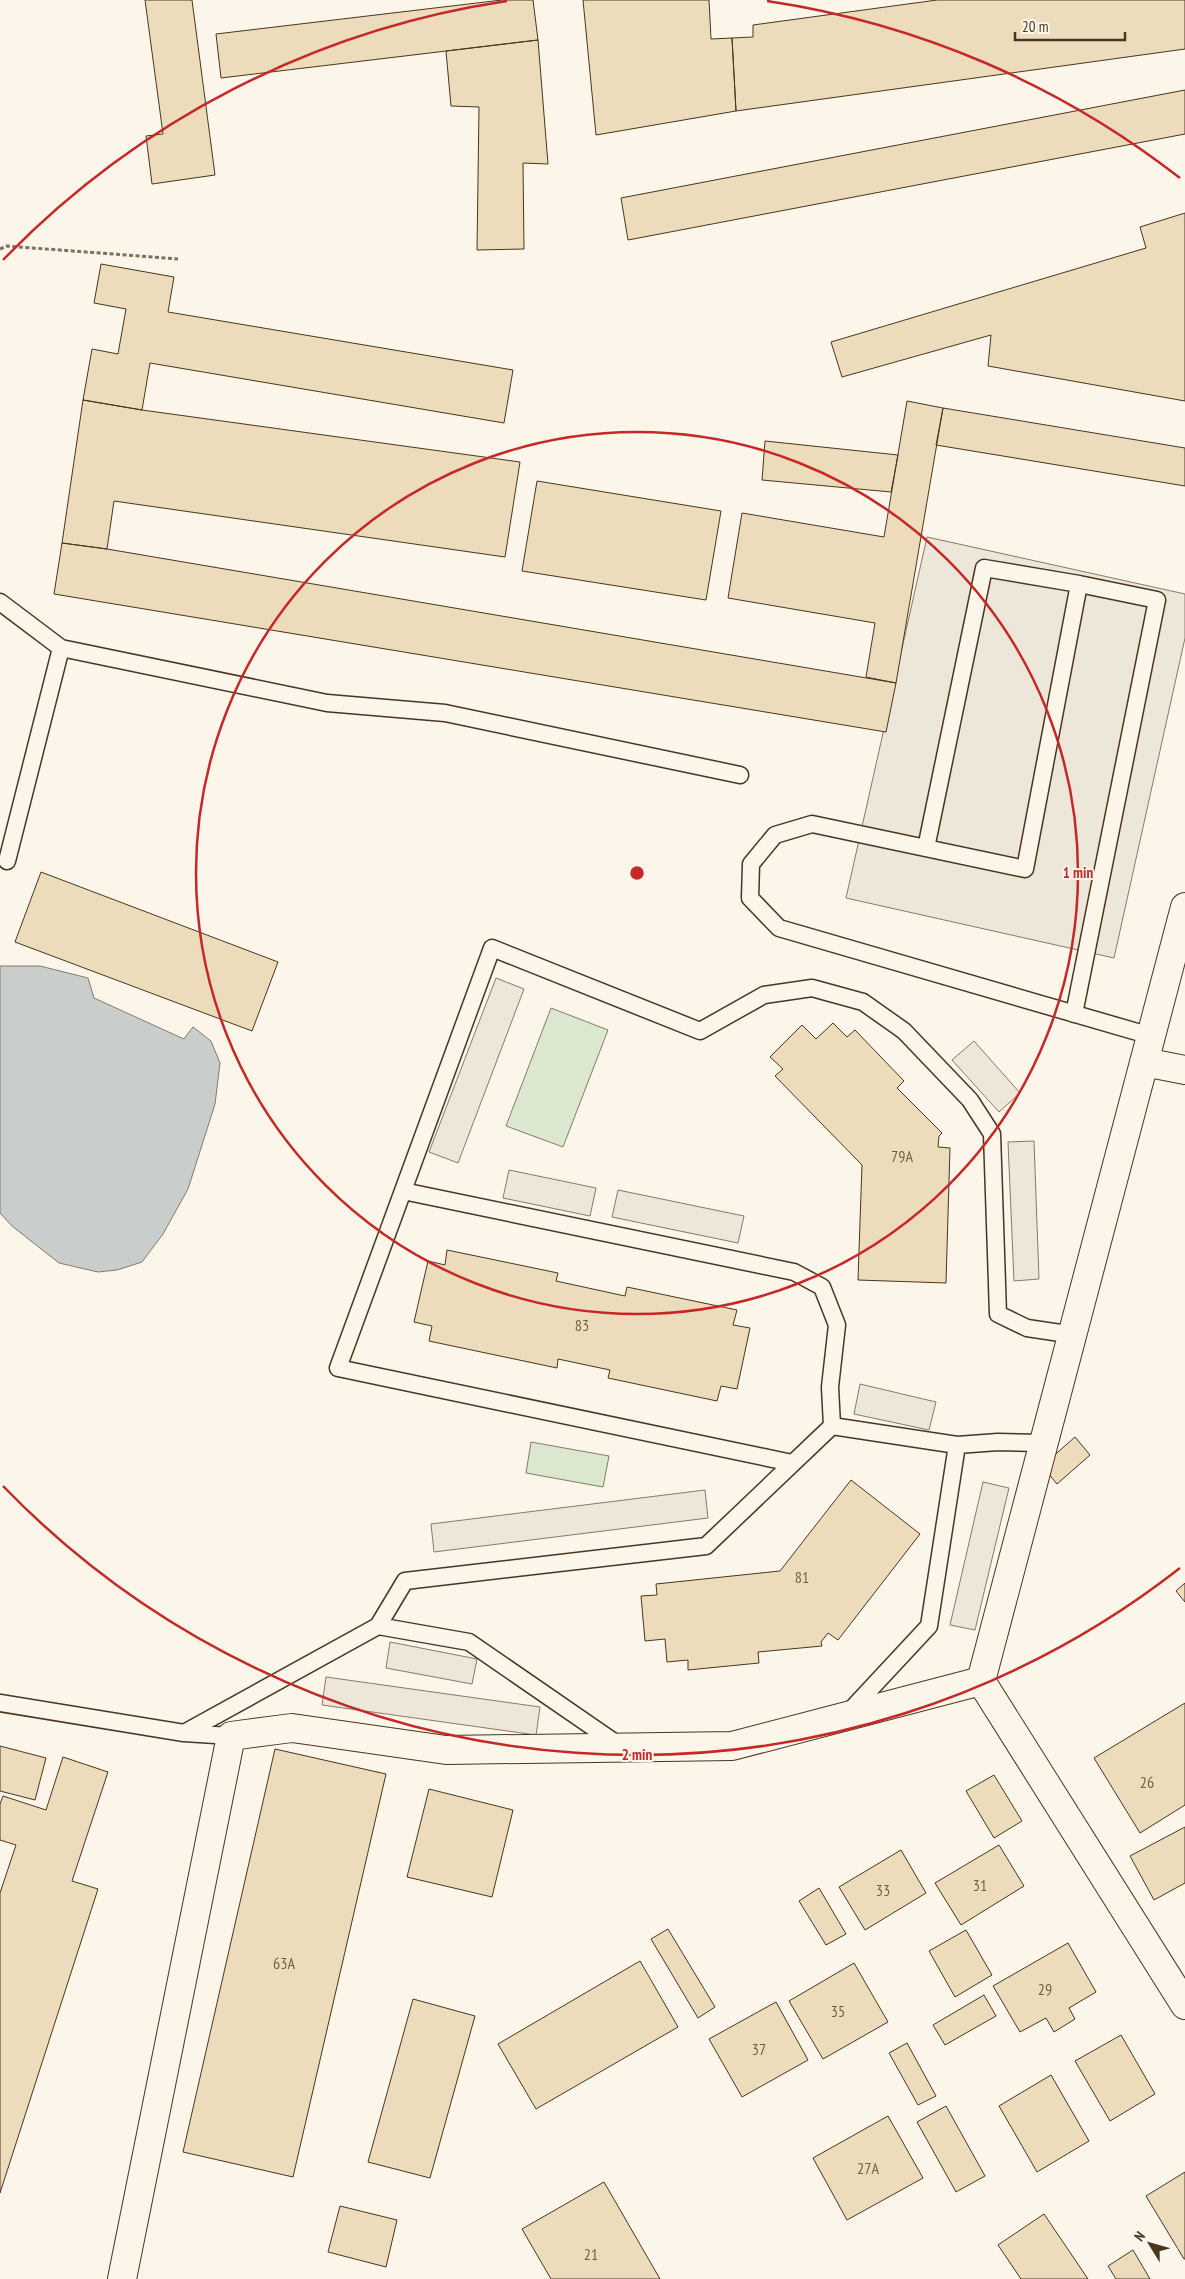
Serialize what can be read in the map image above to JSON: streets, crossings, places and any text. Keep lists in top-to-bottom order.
{
  "house_numbers": [
    "79А",
    "83",
    "81",
    "26",
    "31",
    "33",
    "63А",
    "29",
    "35",
    "37",
    "27А",
    "21"
  ],
  "scale_bar": "20 m",
  "north": "top left",
  "rings": ["1 min", "2 min"]
}
